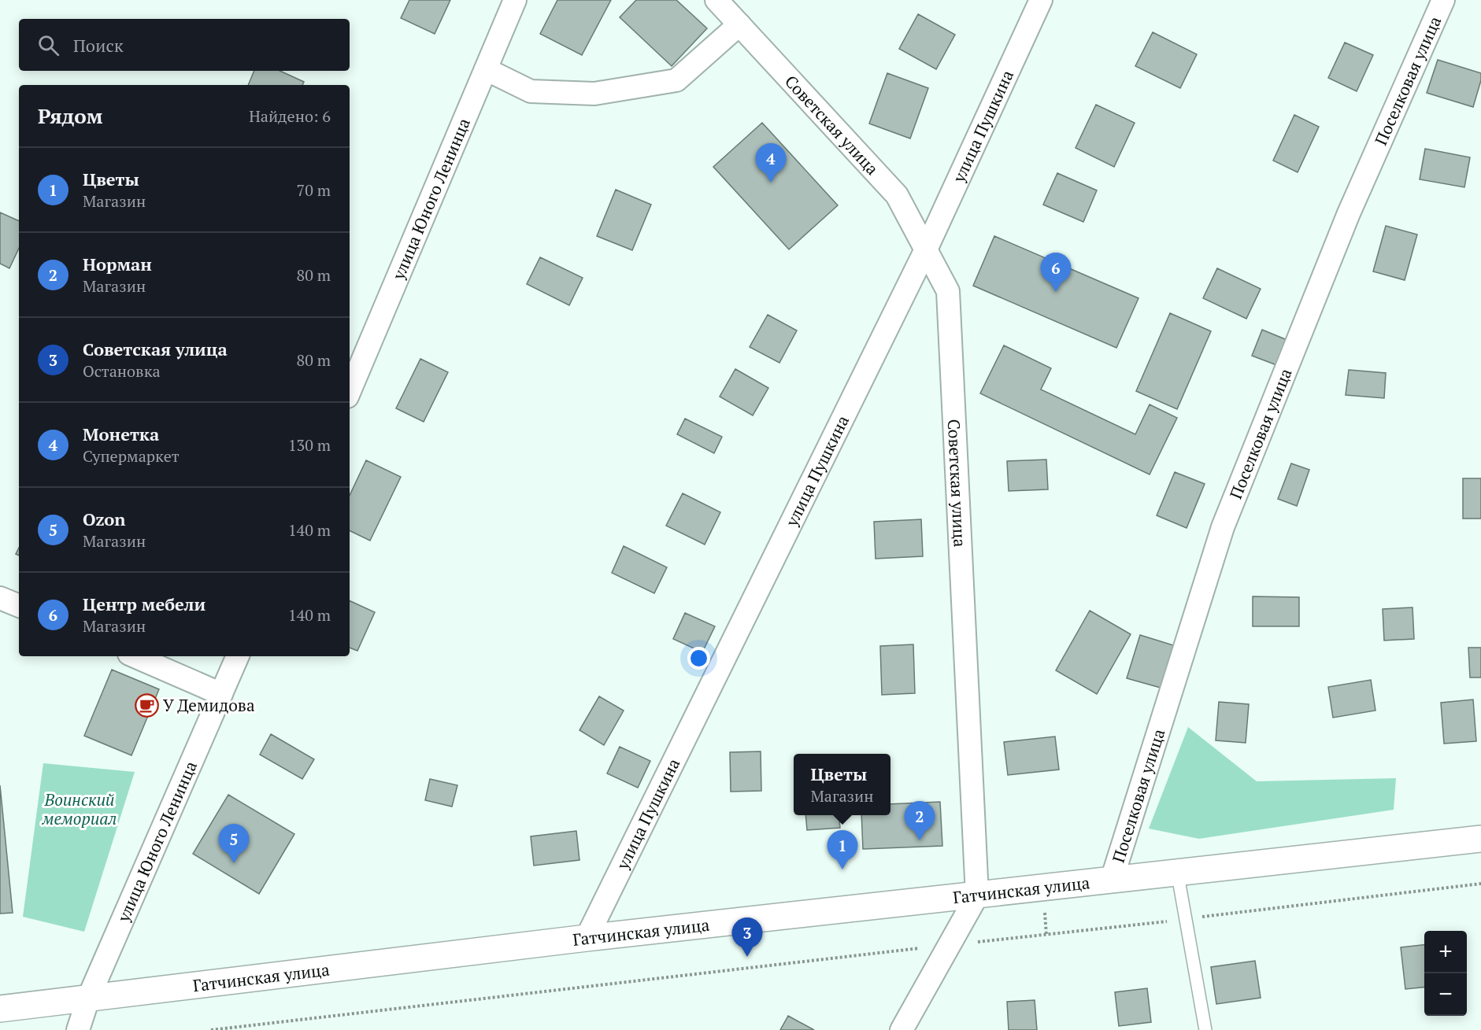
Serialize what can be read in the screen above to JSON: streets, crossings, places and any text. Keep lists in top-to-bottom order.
{
  "streets": {
    "main road": ["Гатчинская улица"],
    "street": [
      "Поселковая улица",
      "Советская улица",
      "улица Пушкина",
      "улица Юного Ленинца"
    ]
  },
  "crossings": [
    ["Поселковая улица", "Гатчинская улица"],
    ["Советская улица", "улица Пушкина"],
    ["Советская улица", "Гатчинская улица"],
    ["улица Пушкина", "Гатчинская улица"],
    ["улица Юного Ленинца", "Гатчинская улица"]
  ],
  "parks": ["Воинский мемориал"],
  "places": {
    "cafe": ["У Демидова"]
  },
  "page": {
    "search": "Поиск",
    "heading": ["Рядом", "Найдено: 6"],
    "pins": [
      "4",
      "6",
      "2",
      "5",
      "1",
      "3"
    ],
    "list": [
      {
        "mark": "1",
        "name": "Цветы",
        "note": "Магазин",
        "value": "70 m"
      },
      {
        "mark": "2",
        "name": "Норман",
        "note": "Магазин",
        "value": "80 m"
      },
      {
        "mark": "3",
        "name": "Советская улица",
        "note": "Остановка",
        "value": "80 m"
      },
      {
        "mark": "4",
        "name": "Монетка",
        "note": "Супермаркет",
        "value": "130 m"
      },
      {
        "mark": "5",
        "name": "Ozon",
        "note": "Магазин",
        "value": "140 m"
      },
      {
        "mark": "6",
        "name": "Центр мебели",
        "note": "Магазин",
        "value": "140 m"
      }
    ],
    "popup": ["Цветы", "Магазин"],
    "map_buttons": ["+", "−"]
  }
}
